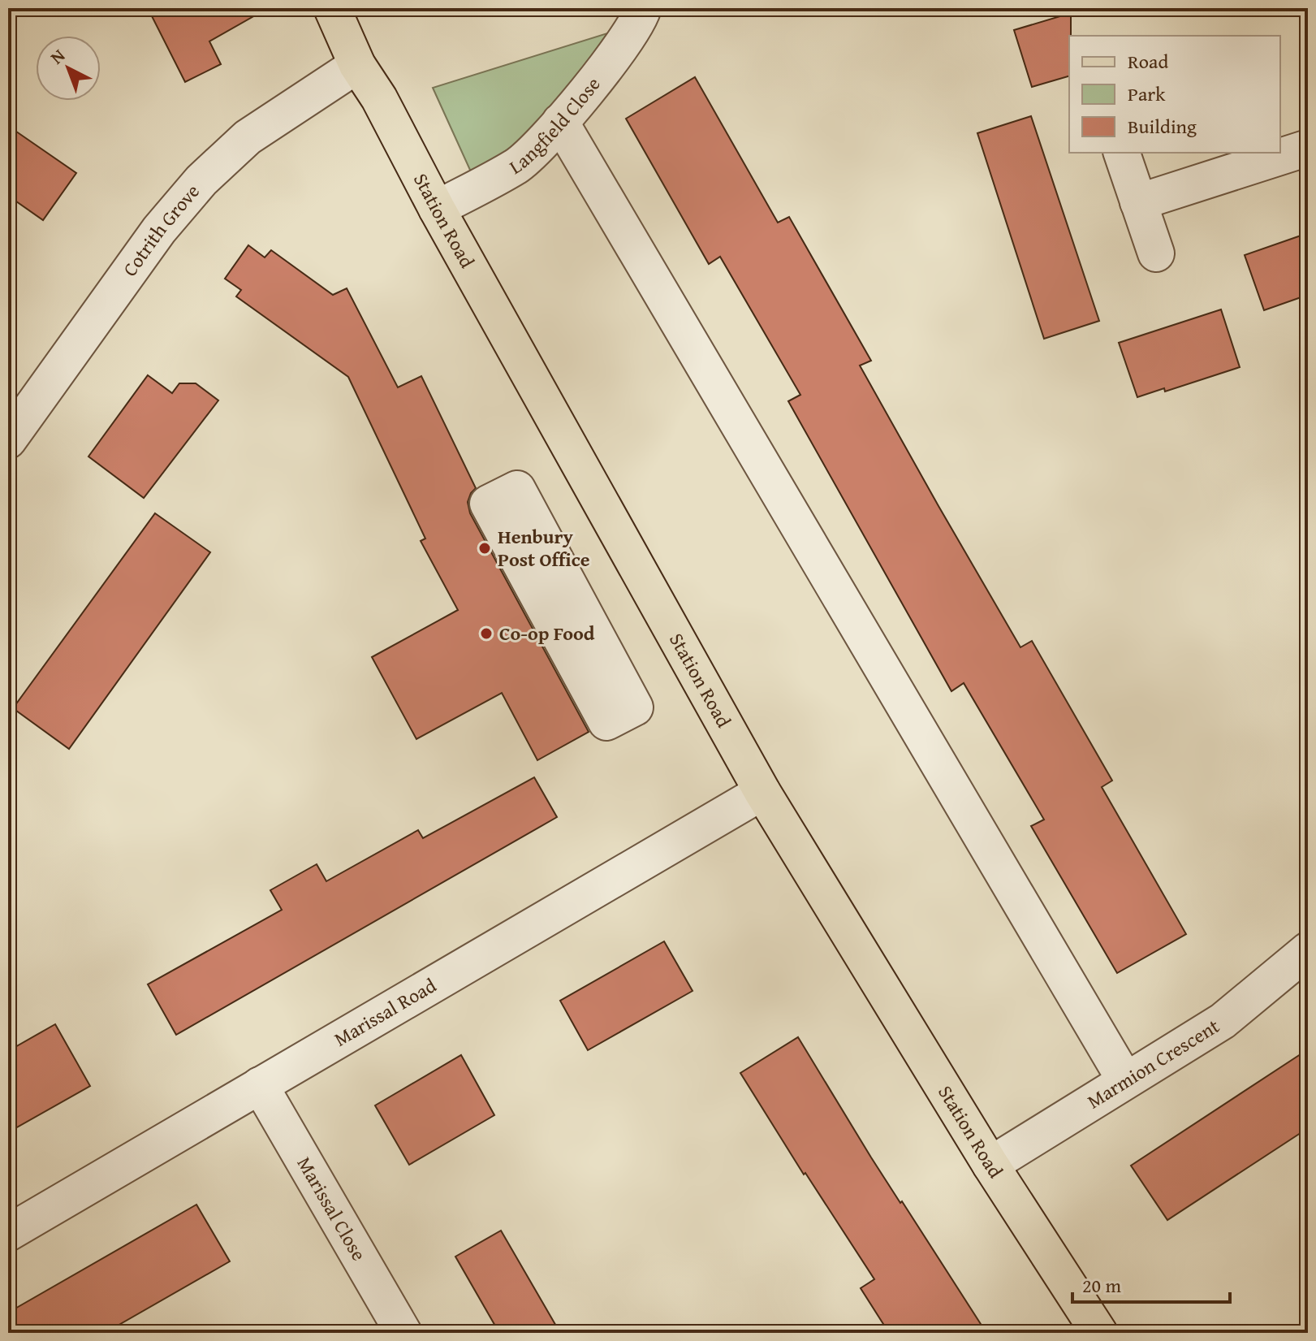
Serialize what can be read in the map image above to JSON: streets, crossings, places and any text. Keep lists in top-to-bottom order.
{
  "streets": {
    "main road": ["Station Road"],
    "street": [
      "Langfield Close",
      "Cotrith Grove",
      "Marissal Road",
      "Marmion Crescent",
      "Marissal Close"
    ]
  },
  "crossings": [
    ["Langfield Close", "Station Road"],
    ["Station Road", "Cotrith Grove"],
    ["Station Road", "Marissal Road"],
    ["Station Road", "Marmion Crescent"],
    ["Marissal Road", "Marissal Close"]
  ],
  "places": ["Henbury Post Office", "Co-op Food"],
  "legend": ["Road", "Park", "Building"],
  "scale_bar": "20 m",
  "north": "top left"
}
